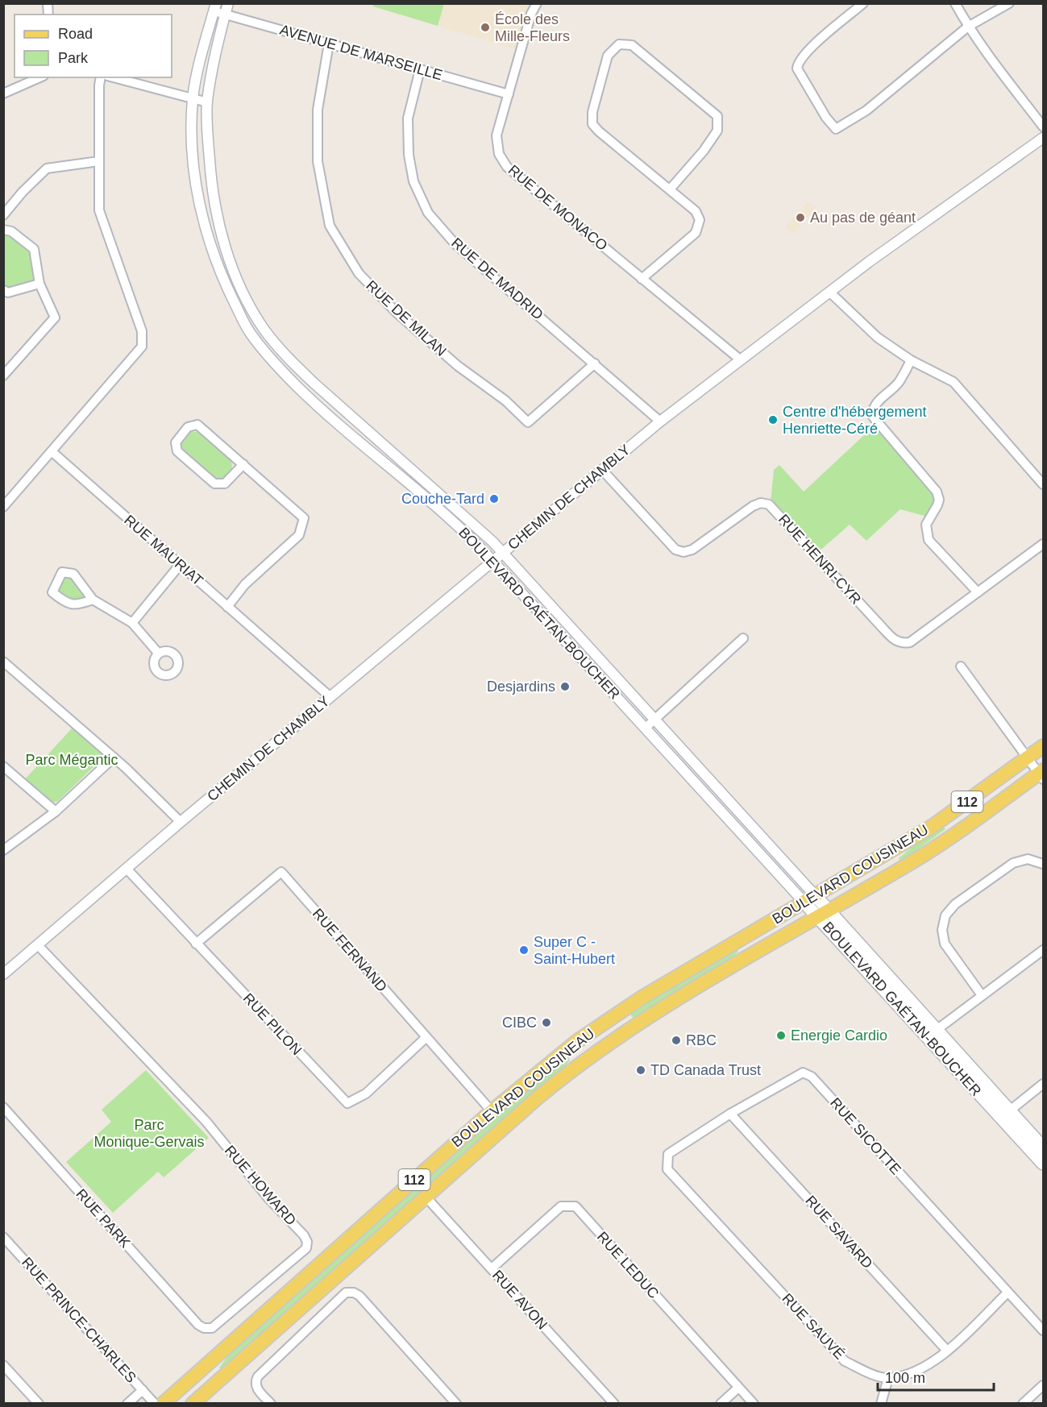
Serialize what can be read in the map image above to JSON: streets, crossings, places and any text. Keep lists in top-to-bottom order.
{
  "streets": {
    "main road": ["BOULEVARD GAÉTAN-BOUCHER", "112", "BOULEVARD COUSINEAU"],
    "street": [
      "AVENUE DE MARSEILLE",
      "RUE DE MONACO",
      "RUE DE MADRID",
      "RUE DE MILAN",
      "CHEMIN DE CHAMBLY",
      "RUE MAURIAT",
      "RUE HENRI-CYR",
      "RUE FERNAND",
      "RUE PILON",
      "RUE SICOTTE",
      "RUE HOWARD",
      "RUE PARK",
      "RUE SAVARD",
      "RUE LEDUC",
      "RUE AVON",
      "RUE PRINCE-CHARLES",
      "RUE SAUVÉ"
    ]
  },
  "crossings": [
    ["AVENUE DE MARSEILLE", "RUE DE MONACO"],
    ["AVENUE DE MARSEILLE", "RUE DE MADRID"],
    ["AVENUE DE MARSEILLE", "RUE DE MILAN"],
    ["AVENUE DE MARSEILLE", "BOULEVARD GAÉTAN-BOUCHER"],
    ["RUE DE MONACO", "CHEMIN DE CHAMBLY"],
    ["RUE DE MADRID", "RUE DE MILAN"],
    ["RUE DE MADRID", "CHEMIN DE CHAMBLY"],
    ["CHEMIN DE CHAMBLY", "RUE MAURIAT"],
    ["CHEMIN DE CHAMBLY", "RUE HENRI-CYR"],
    ["CHEMIN DE CHAMBLY", "BOULEVARD GAÉTAN-BOUCHER"],
    ["CHEMIN DE CHAMBLY", "RUE PILON"],
    ["CHEMIN DE CHAMBLY", "RUE HOWARD"],
    ["BOULEVARD GAÉTAN-BOUCHER", "BOULEVARD COUSINEAU"],
    ["BOULEVARD COUSINEAU", "RUE FERNAND"],
    ["BOULEVARD COUSINEAU", "RUE AVON"],
    ["RUE FERNAND", "RUE PILON"],
    ["RUE SICOTTE", "RUE SAVARD"],
    ["RUE SICOTTE", "RUE SAUVÉ"],
    ["RUE HOWARD", "RUE PARK"],
    ["RUE LEDUC", "RUE AVON"]
  ],
  "parks": ["Parc Mégantic", "Parc Monique-Gervais"],
  "places": [
    "École des Mille-Fleurs",
    "Au pas de géant",
    "Centre d'hébergement Henriette-Céré",
    "Couche-Tard",
    "Desjardins",
    "Super C - Saint-Hubert",
    "CIBC",
    "Energie Cardio",
    "RBC",
    "TD Canada Trust"
  ],
  "legend": ["Road", "Park"],
  "scale_bar": "100 m"
}
